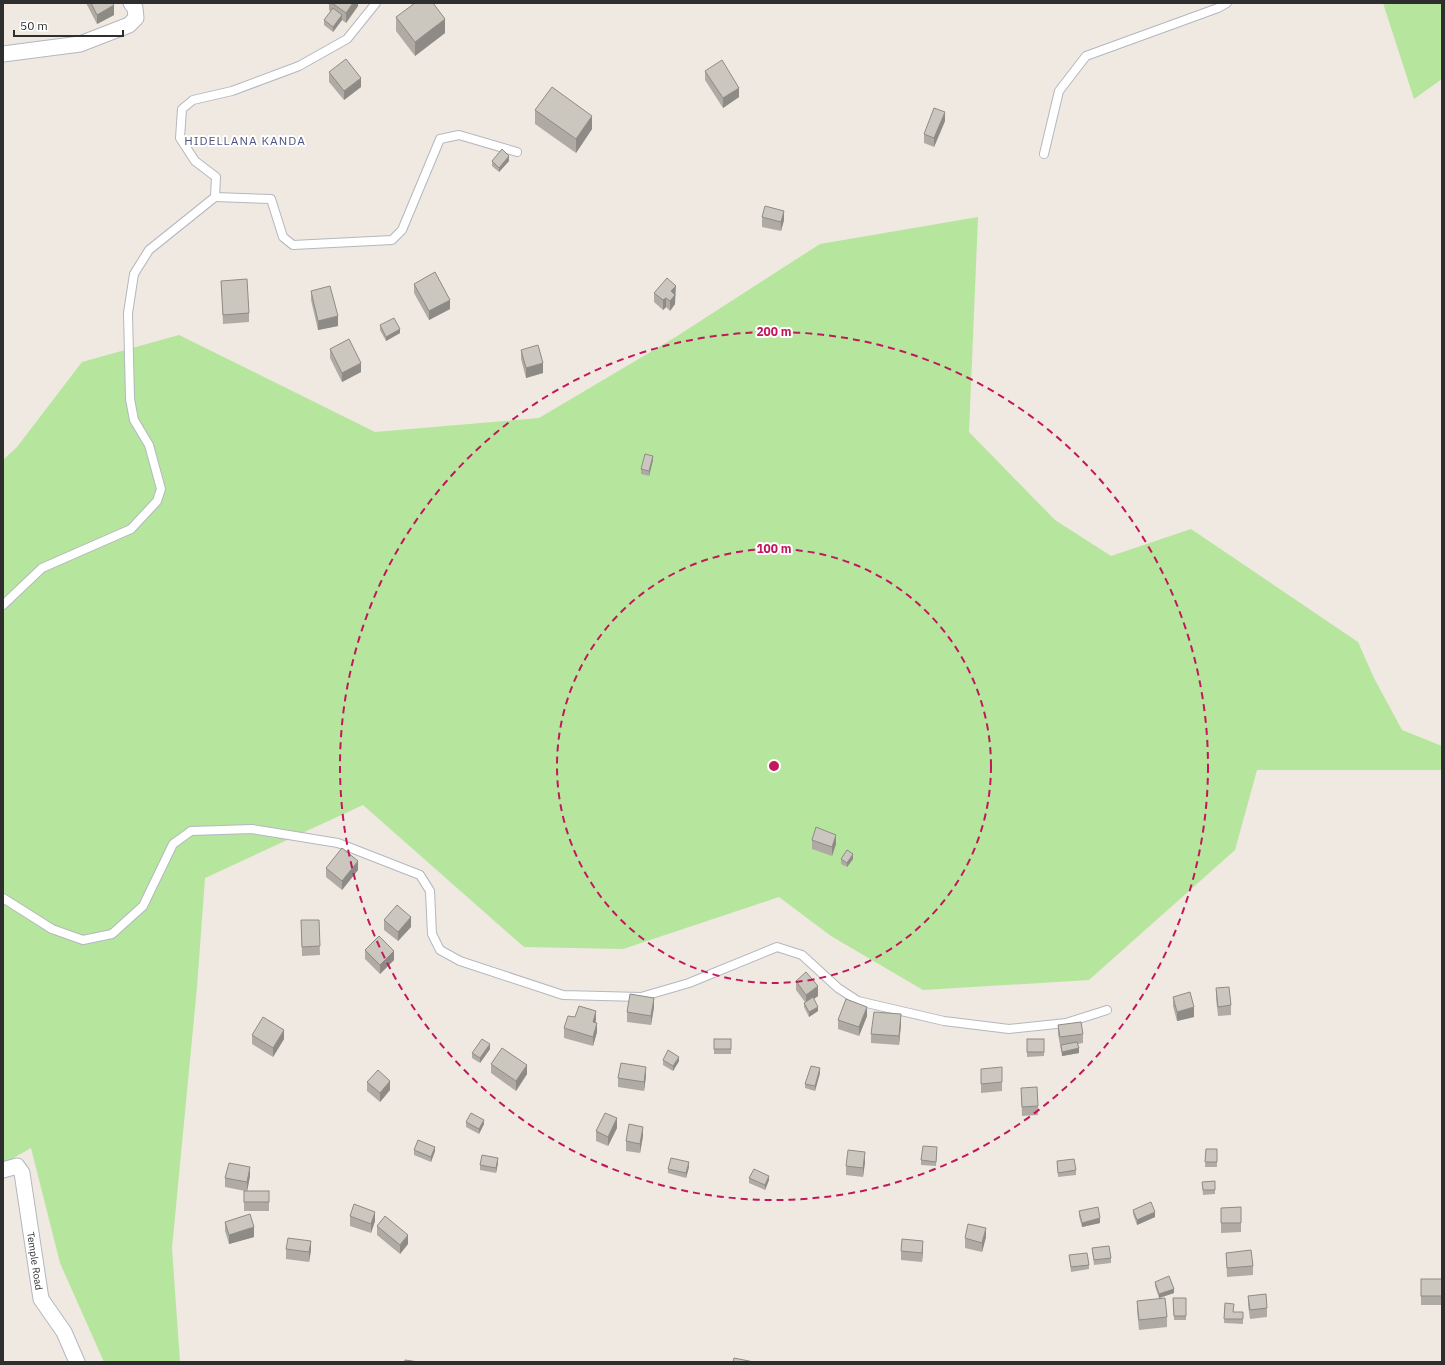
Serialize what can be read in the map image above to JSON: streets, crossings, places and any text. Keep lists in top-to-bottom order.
{
  "streets": {
    "street": ["Temple Road"]
  },
  "districts": ["HIDELLANA KANDA"],
  "scale_bar": "50 m",
  "rings": ["200 m", "100 m"]
}
